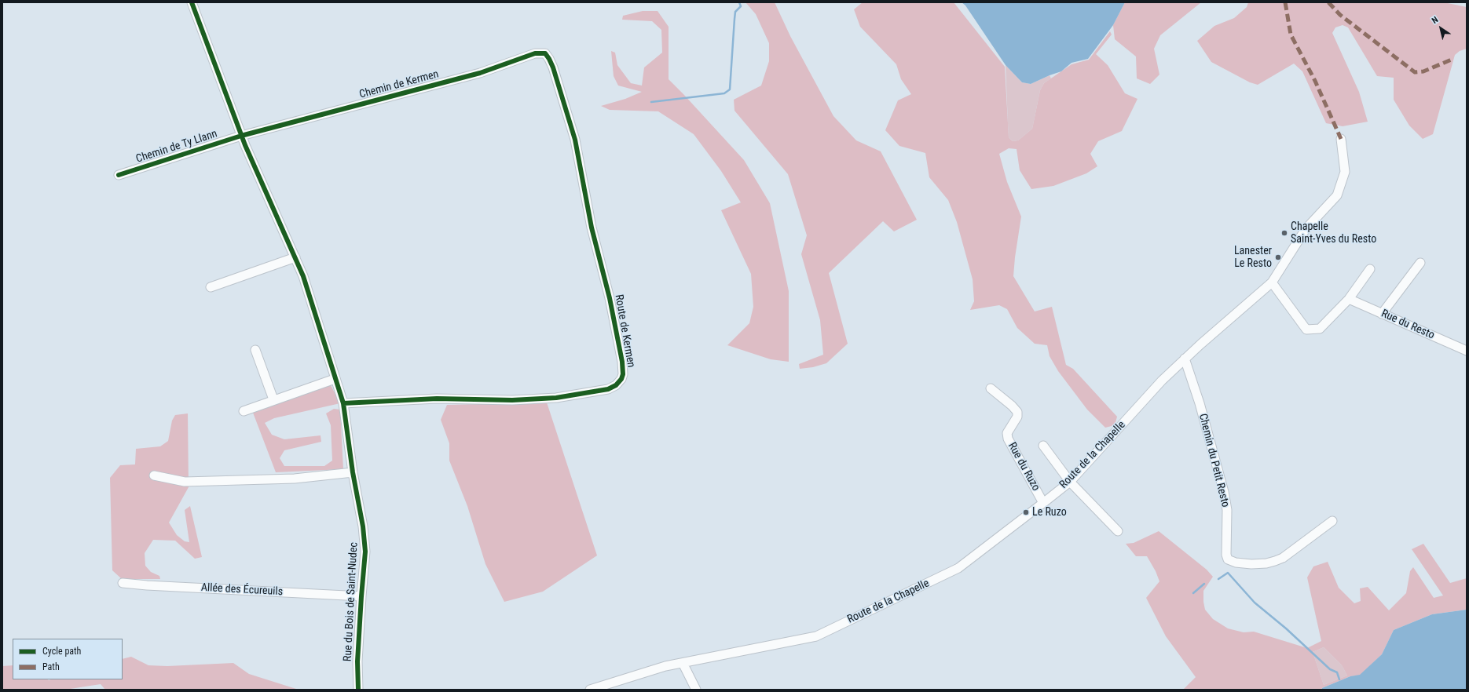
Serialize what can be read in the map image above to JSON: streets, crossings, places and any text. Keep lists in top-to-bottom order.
{
  "streets": {
    "street": [
      "Chemin de Kermen",
      "Chemin de Ty Llann",
      "Rue du Resto",
      "Route de Kermen",
      "Route de la Chapelle",
      "Chemin du Petit Resto",
      "Rue du Ruzo",
      "Allée des Écureuils",
      "Rue du Bois de Saint-Nudec"
    ]
  },
  "crossings": [
    ["Chemin de Kermen", "Chemin de Ty Llann"],
    ["Chemin de Kermen", "Route de Kermen"],
    ["Chemin de Kermen", "Rue du Bois de Saint-Nudec"],
    ["Chemin de Ty Llann", "Rue du Bois de Saint-Nudec"],
    ["Route de Kermen", "Rue du Bois de Saint-Nudec"],
    ["Route de la Chapelle", "Chemin du Petit Resto"],
    ["Route de la Chapelle", "Rue du Ruzo"],
    ["Allée des Écureuils", "Rue du Bois de Saint-Nudec"]
  ],
  "places": ["Chapelle Saint-Yves du Resto", "Lanester Le Resto", "Le Ruzo"],
  "legend": ["Cycle path", "Path"],
  "north": "top left"
}
